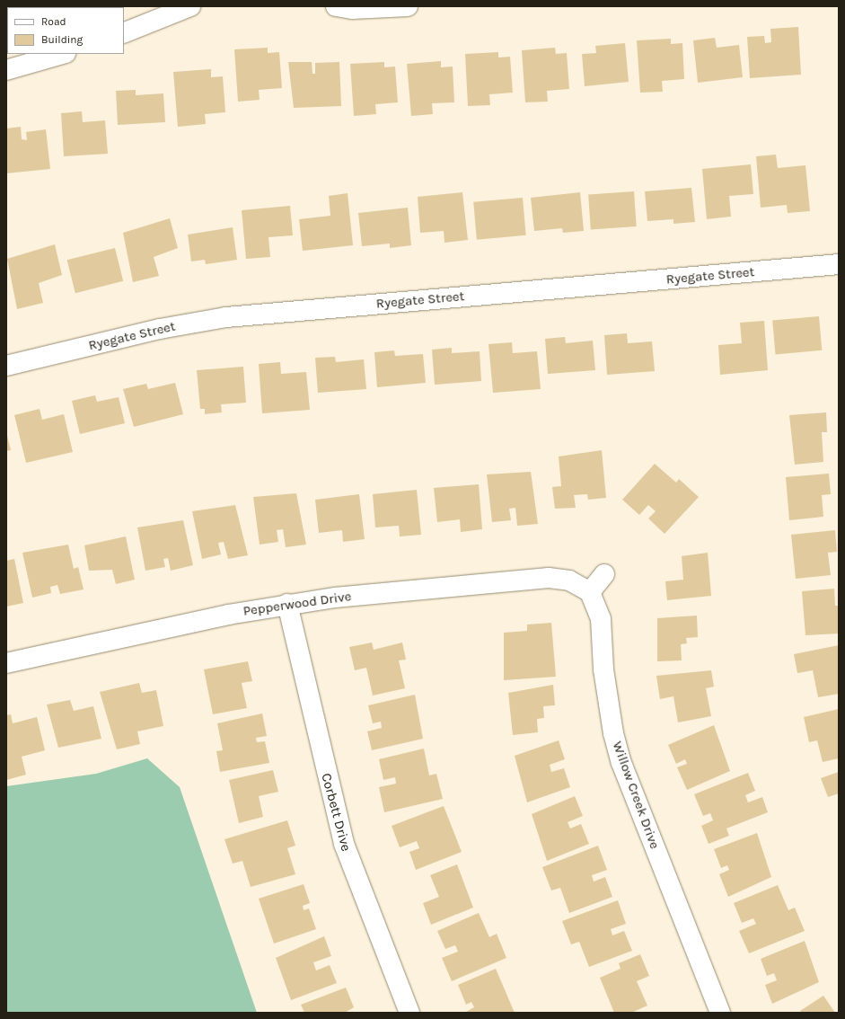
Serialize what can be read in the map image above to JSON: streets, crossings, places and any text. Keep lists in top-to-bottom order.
{
  "streets": {
    "street": [
      "Ryegate Street",
      "Pepperwood Drive",
      "Willow Creek Drive",
      "Corbett Drive"
    ]
  },
  "crossings": [
    ["Pepperwood Drive", "Willow Creek Drive"],
    ["Pepperwood Drive", "Corbett Drive"]
  ],
  "legend": ["Road", "Building"]
}
